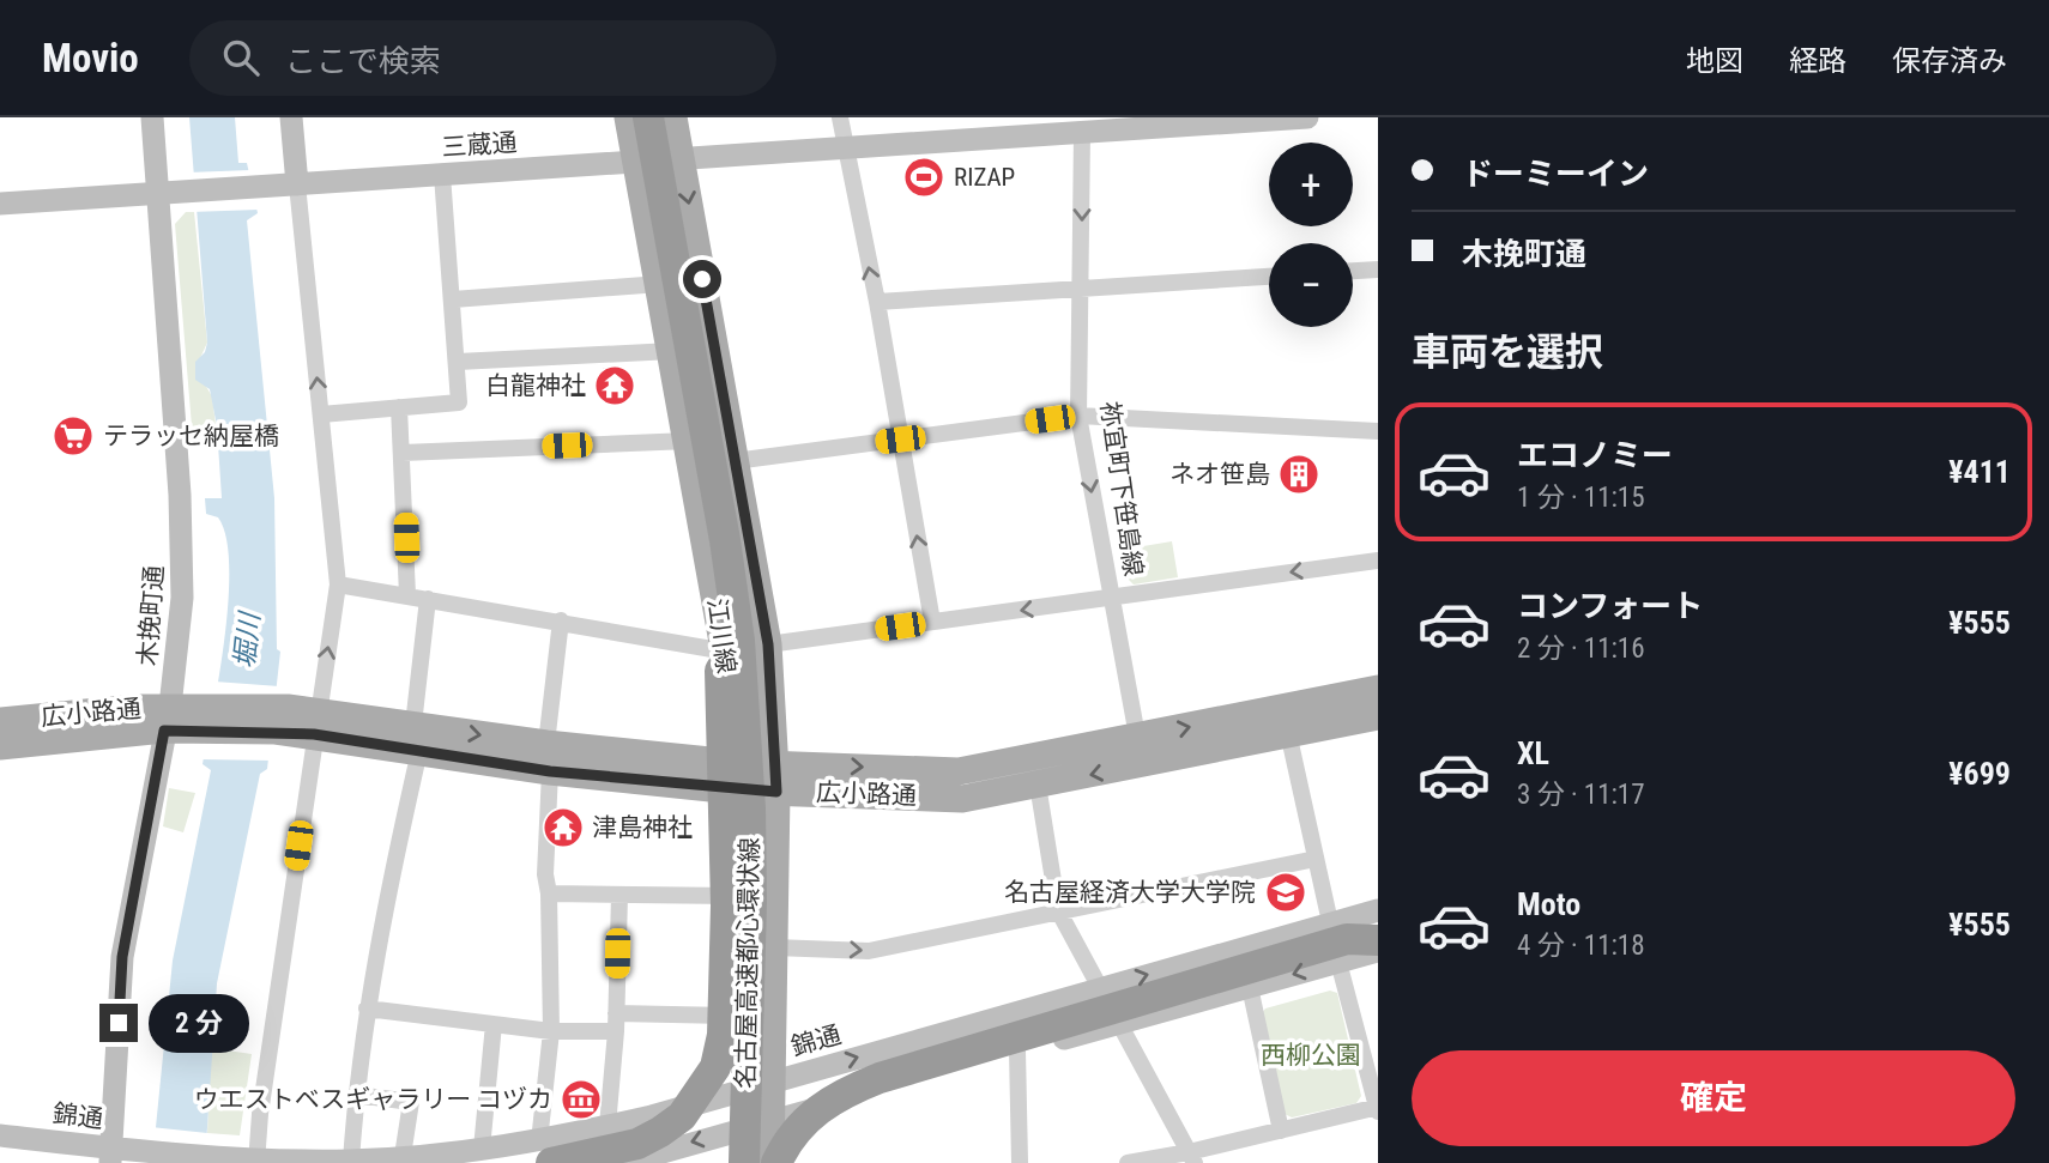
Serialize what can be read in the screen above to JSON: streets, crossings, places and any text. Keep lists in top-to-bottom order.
{
  "streets": {
    "highway": ["名古屋高速都心環状線"],
    "main road": ["江川線", "広小路通"],
    "street": [
      "三蔵通",
      "祢宜町下笹島線",
      "木挽町通",
      "錦通"
    ]
  },
  "crossings": [
    ["三蔵通", "祢宜町下笹島線"],
    ["三蔵通", "木挽町通"],
    ["三蔵通", "江川線"],
    ["祢宜町下笹島線", "広小路通"],
    ["木挽町通", "広小路通"],
    ["木挽町通", "錦通"],
    ["江川線", "広小路通"],
    ["江川線", "名古屋高速都心環状線"],
    ["江川線", "錦通"]
  ],
  "one_way": ["祢宜町下笹島線"],
  "water": ["堀川"],
  "parks": ["西柳公園"],
  "places": {
    "sports": ["RIZAP"],
    "temple": ["白龍神社", "津島神社"],
    "supermarket": ["テラッセ納屋橋"],
    "building": ["ネオ笹島"],
    "school or university": ["名古屋経済大学大学院"],
    "museum": ["ウエストベスギャラリー コヅカ"]
  },
  "page": {
    "header": "Movio",
    "search": "ここで検索",
    "nav": ["地図", "経路", "保存済み"],
    "banner": ["ドーミーイン", "木挽町通"],
    "map_buttons": ["+", "−"],
    "heading": "車両を選択",
    "list": [
      {
        "name": "エコノミー",
        "note": "1 分 · 11:15",
        "value": "¥411"
      },
      {
        "name": "コンフォート",
        "note": "2 分 · 11:16",
        "value": "¥555"
      },
      {
        "name": "XL",
        "note": "3 分 · 11:17",
        "value": "¥699"
      },
      {
        "name": "Moto",
        "note": "4 分 · 11:18",
        "value": "¥555"
      }
    ],
    "bubble": "2 分",
    "buttons": "確定"
  }
}
